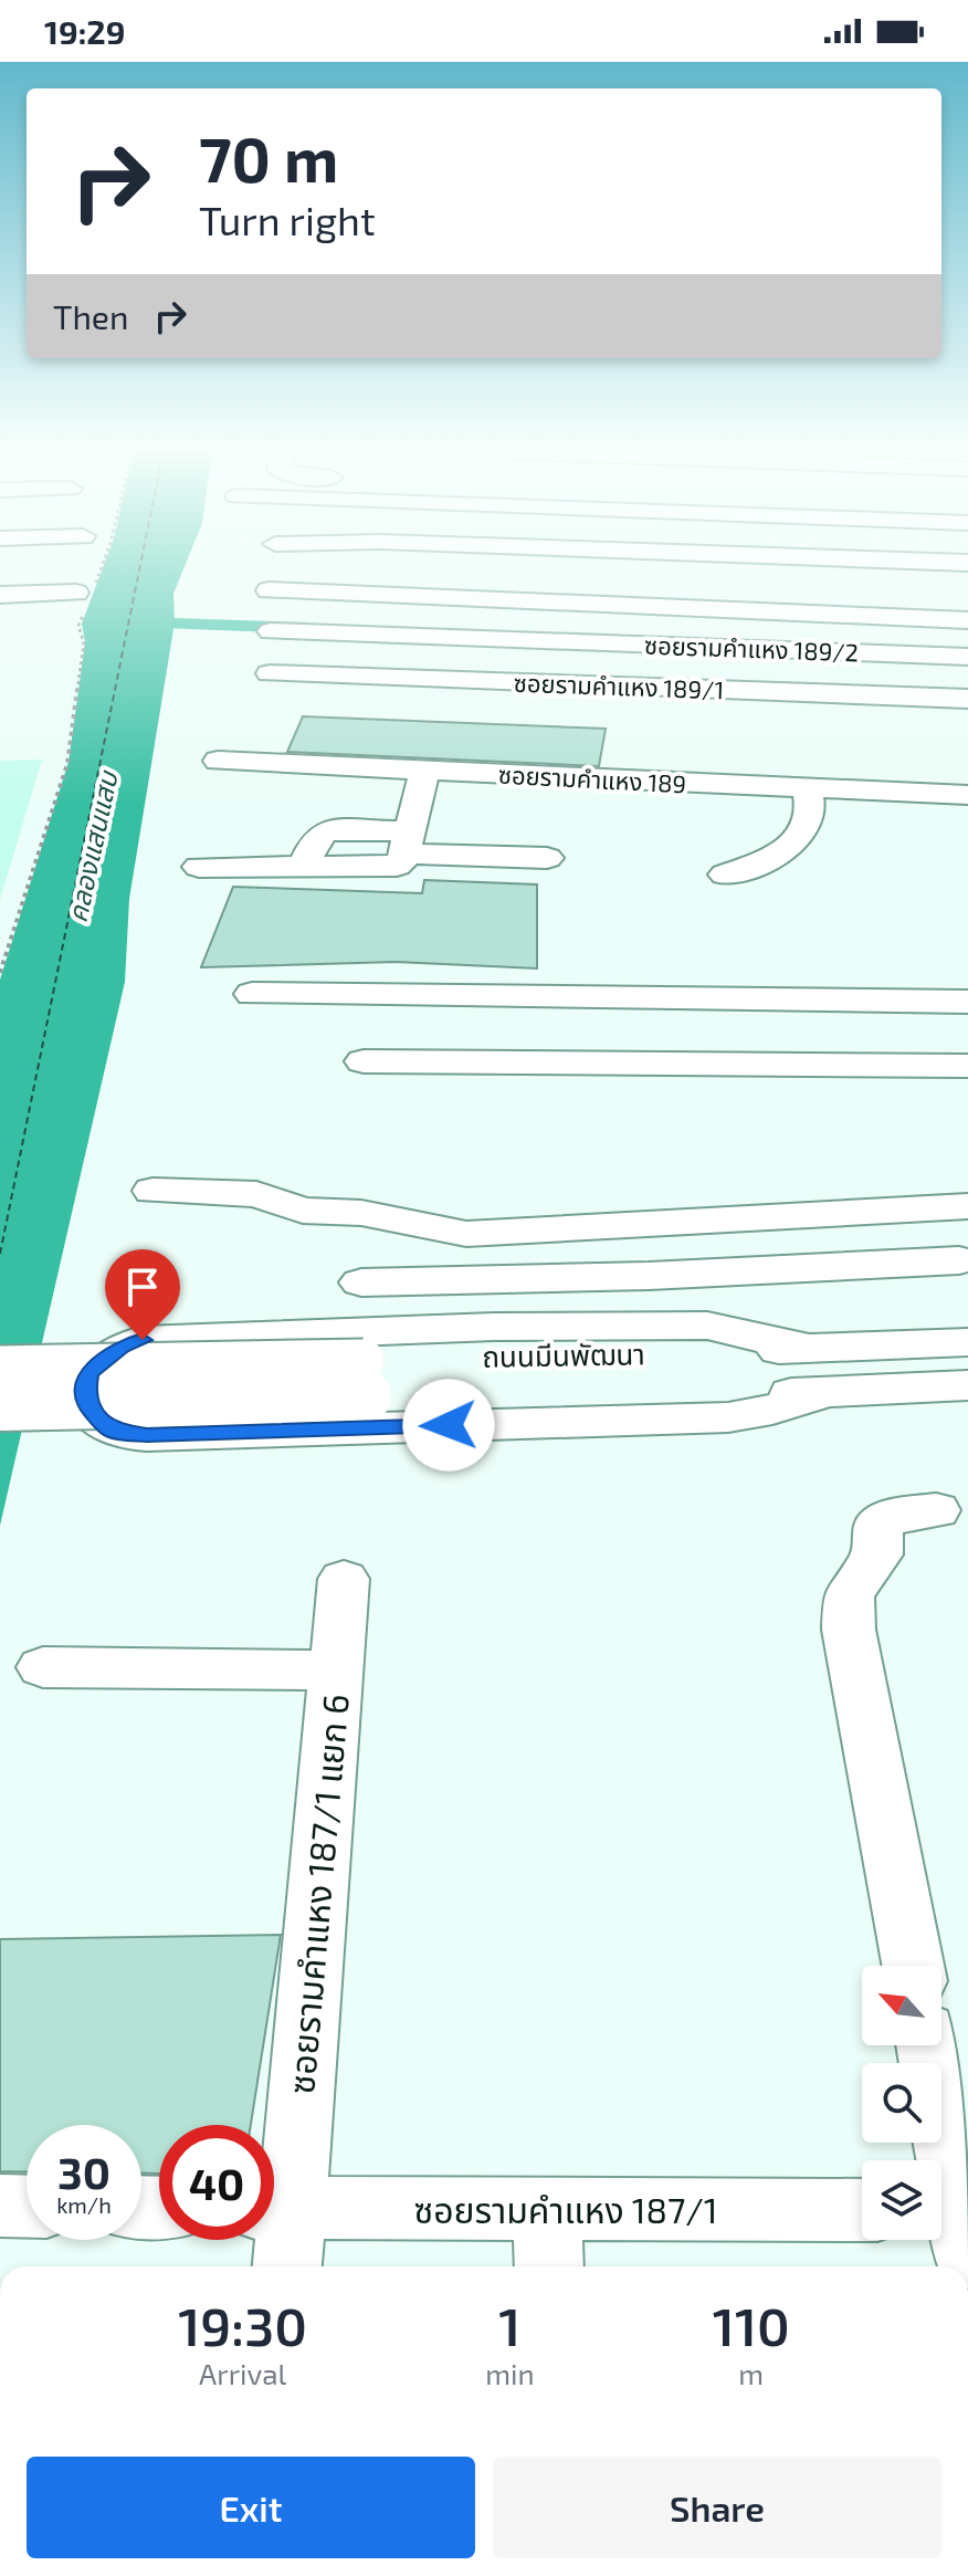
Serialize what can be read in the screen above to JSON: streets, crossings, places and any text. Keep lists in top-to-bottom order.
{
  "streets": {
    "street": [
      "ซอยรามคำแหง 189/2",
      "ซอยรามคำแหง 189/1",
      "ซอยรามคำแหง 189",
      "ถนนมีนพัฒนา",
      "ซอยรามคำแหง 187/1 แยก 6",
      "ซอยรามคำแหง 187/1"
    ]
  },
  "water": ["คลองแสนแสบ"],
  "north": "top left",
  "page": {
    "status": "19:29",
    "turn": ["70 m", "Turn right"],
    "then": "Then",
    "speed": "30 km/h",
    "limit": "40",
    "eta": [
      "19:30",
      "Arrival",
      "1",
      "min",
      "110",
      "m"
    ],
    "buttons": ["Exit", "Share"]
  }
}
